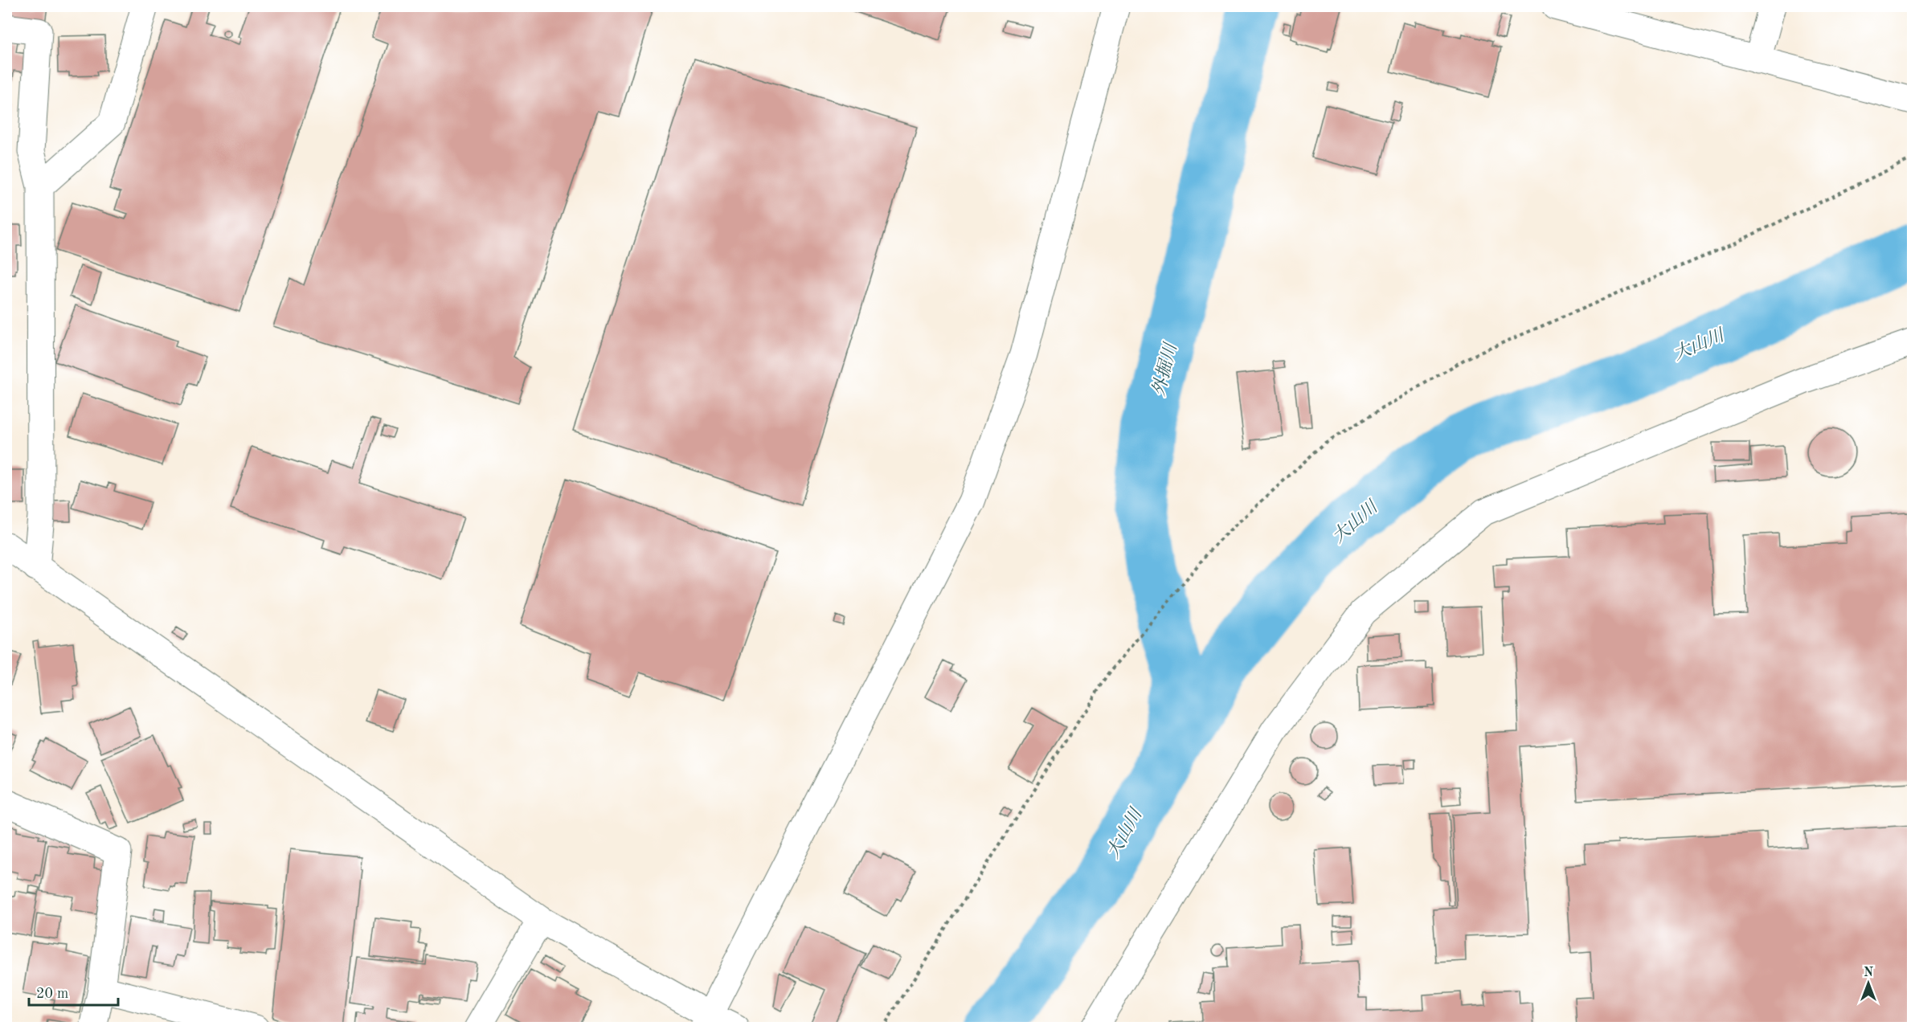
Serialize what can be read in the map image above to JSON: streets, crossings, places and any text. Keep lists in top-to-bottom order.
{
  "water": ["大山川", "外掘川"],
  "scale_bar": "20 m",
  "north": "top"
}
